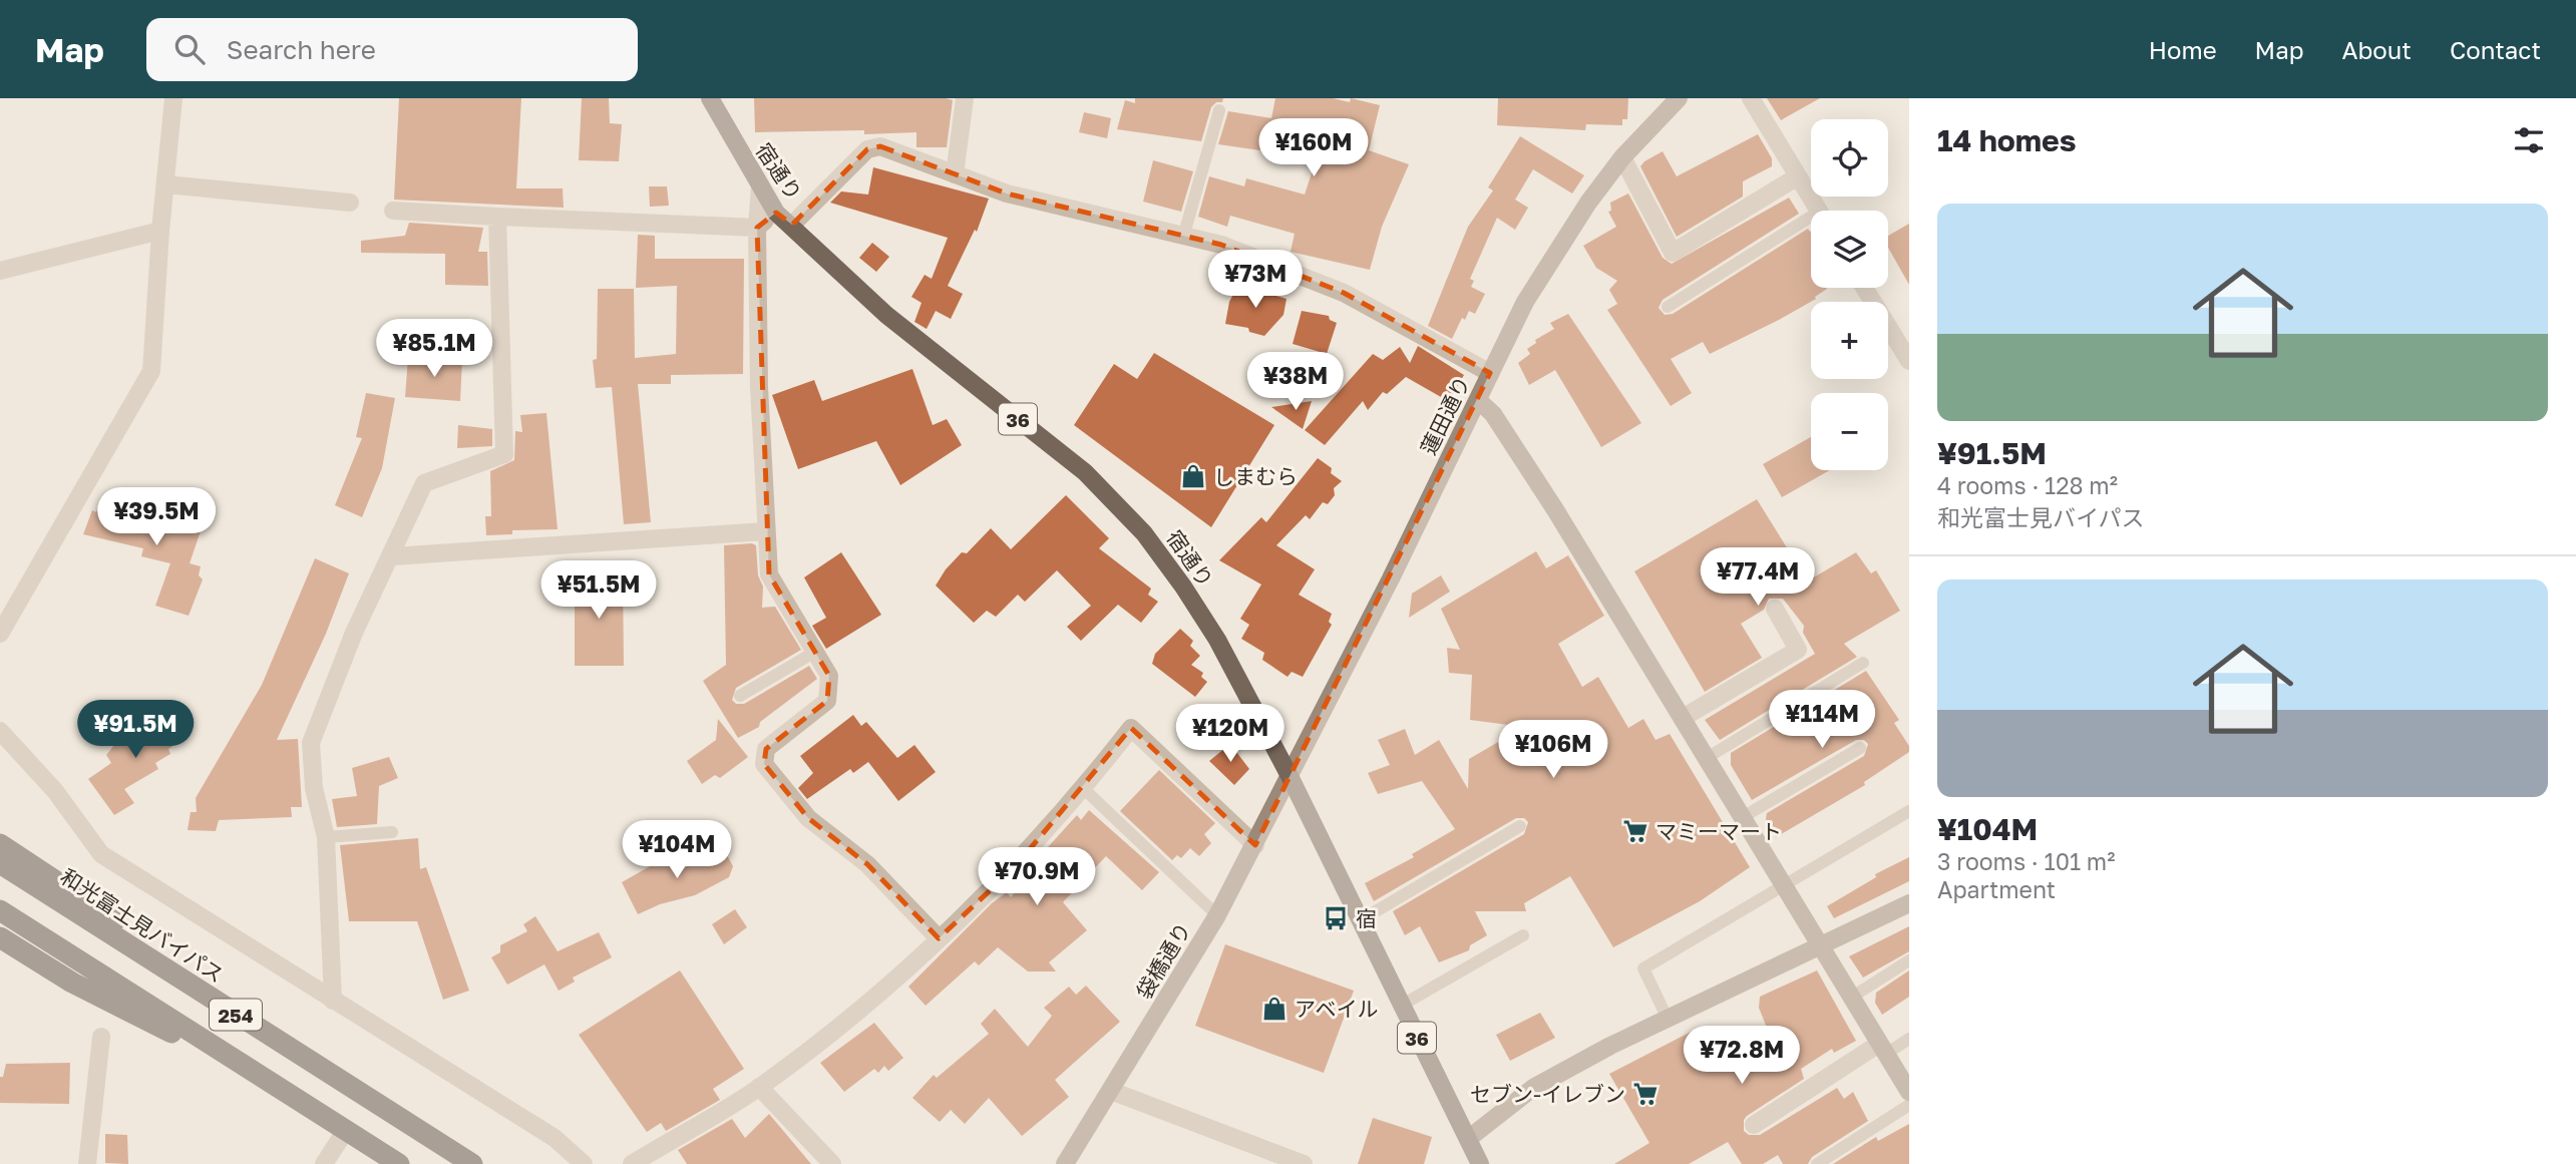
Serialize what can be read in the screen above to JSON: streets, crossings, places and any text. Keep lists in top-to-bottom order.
{
  "streets": {
    "highway": ["和光富士見バイパス", "254"],
    "main road": ["宿通り", "36"],
    "street": ["蓮田通り", "袋橋通り"]
  },
  "crossings": [
    ["宿通り", "蓮田通り"],
    ["宿通り", "袋橋通り"],
    ["蓮田通り", "袋橋通り"]
  ],
  "places": {
    "shop": ["しまむら", "アベイル"],
    "supermarket": ["マミーマート", "セブン-イレブン"],
    "bus stop": ["宿"]
  },
  "page": {
    "header": "Map",
    "search": "Search here",
    "nav": [
      "Home",
      "Map",
      "About",
      "Contact"
    ],
    "heading": "14 homes",
    "price": [
      "¥160M",
      "¥73M",
      "¥85.1M",
      "¥38M",
      "¥39.5M",
      "¥77.4M",
      "¥51.5M",
      "¥114M",
      "¥91.5M",
      "¥120M",
      "¥106M",
      "¥104M",
      "¥70.9M",
      "¥72.8M"
    ],
    "map_buttons": ["+", "−"],
    "list": [
      {
        "name": "¥91.5M",
        "note": "4 rooms · 128 m² · 和光富士見バイパス"
      },
      {
        "name": "¥104M",
        "note": "3 rooms · 101 m² · Apartment"
      }
    ]
  }
}
